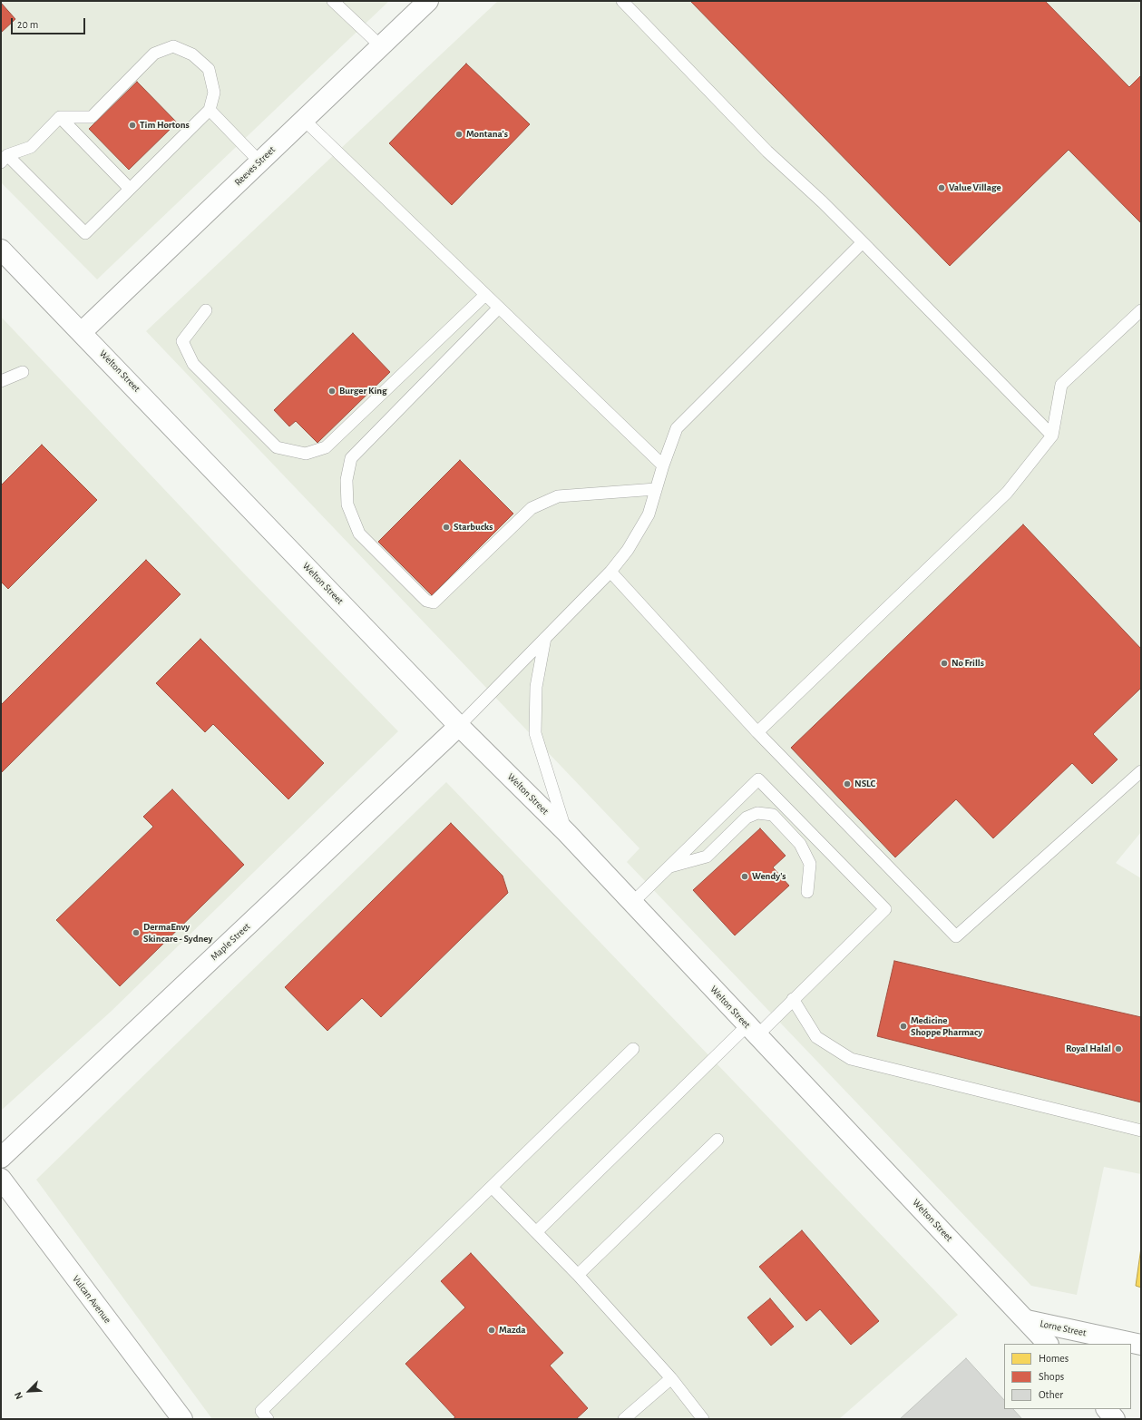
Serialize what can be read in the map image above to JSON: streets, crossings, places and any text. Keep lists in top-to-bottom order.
{
  "streets": {
    "street": [
      "Reeves Street",
      "Welton Street",
      "Maple Street",
      "Vulcan Avenue",
      "Lorne Street"
    ]
  },
  "crossings": [
    ["Reeves Street", "Welton Street"],
    ["Welton Street", "Maple Street"],
    ["Welton Street", "Lorne Street"]
  ],
  "places": [
    "Tim Hortons",
    "Montana's",
    "Value Village",
    "Burger King",
    "Starbucks",
    "No Frills",
    "NSLC",
    "Wendy's",
    "DermaEnvy Skincare - Sydney",
    "Medicine Shoppe Pharmacy",
    "Royal Halal",
    "Mazda"
  ],
  "legend": ["Homes", "Shops", "Other"],
  "scale_bar": "20 m",
  "north": "bottom left"
}
